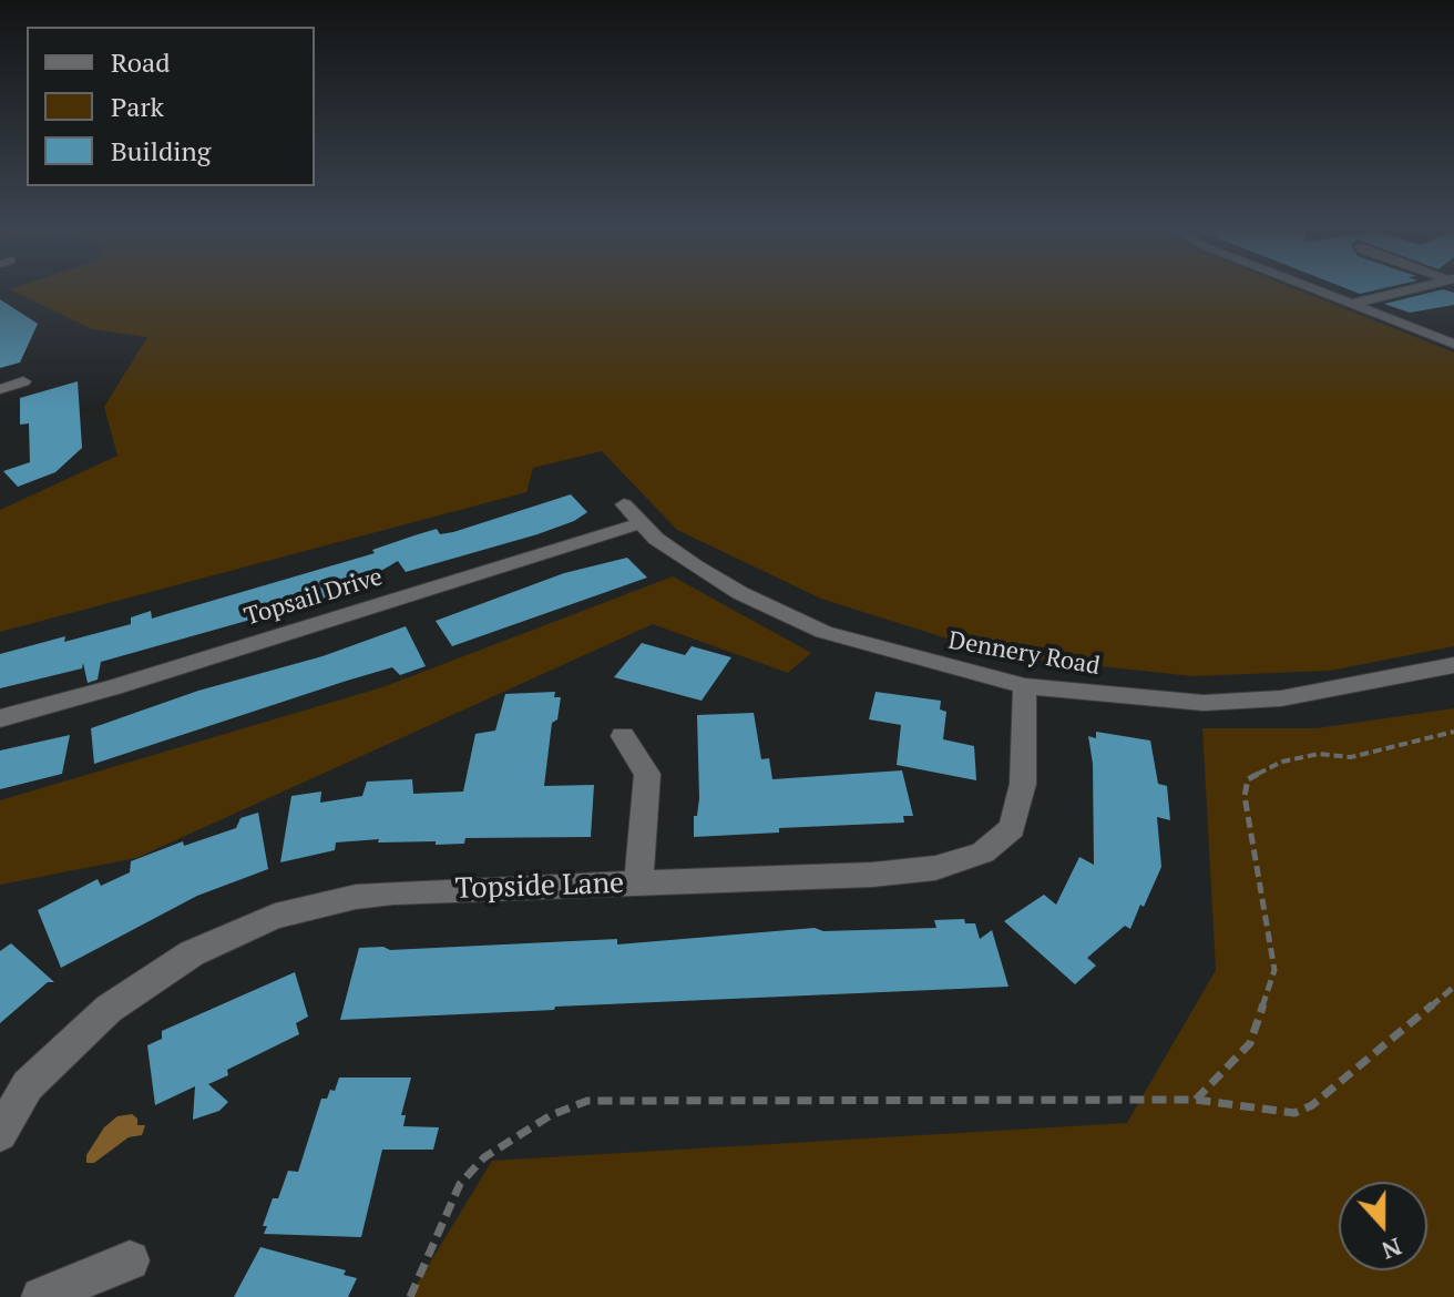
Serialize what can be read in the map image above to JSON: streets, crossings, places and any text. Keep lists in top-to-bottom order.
{
  "streets": {
    "street": ["Topsail Drive", "Dennery Road", "Topside Lane"]
  },
  "crossings": [
    ["Topsail Drive", "Dennery Road"],
    ["Dennery Road", "Topside Lane"]
  ],
  "legend": ["Road", "Park", "Building"],
  "north": "bottom"
}
